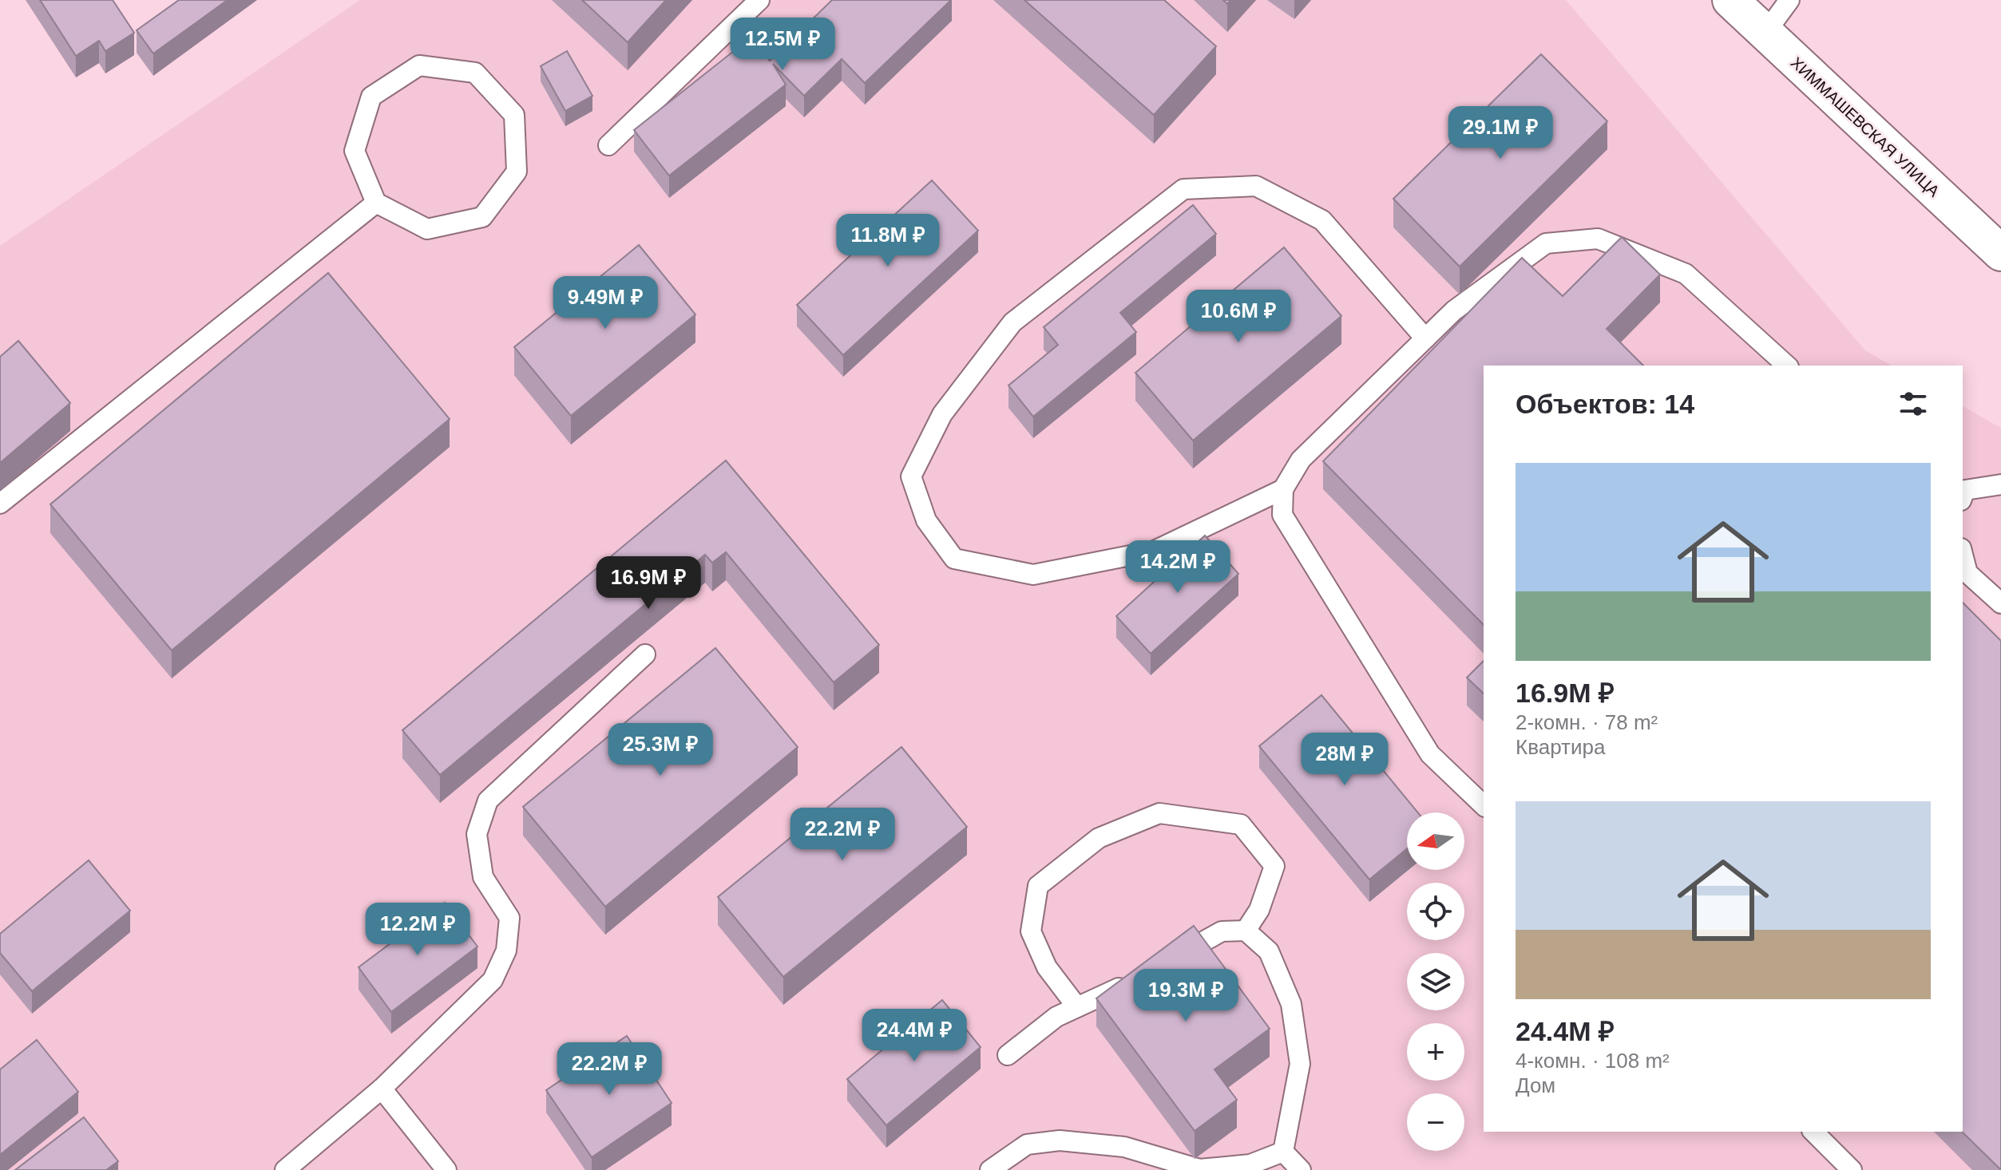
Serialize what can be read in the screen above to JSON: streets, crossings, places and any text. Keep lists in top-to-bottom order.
{
  "streets": {
    "street": ["ХИММАШЕВСКАЯ УЛИЦА"]
  },
  "north": "left",
  "page": {
    "price": [
      "12.5M ₽",
      "29.1M ₽",
      "11.8M ₽",
      "9.49M ₽",
      "10.6M ₽",
      "14.2M ₽",
      "16.9M ₽",
      "25.3M ₽",
      "28M ₽",
      "22.2M ₽",
      "12.2M ₽",
      "19.3M ₽",
      "24.4M ₽",
      "22.2M ₽"
    ],
    "heading": "Объектов: 14",
    "list": [
      {
        "name": "16.9M ₽",
        "note": "2-комн. · 78 m² · Квартира"
      },
      {
        "name": "24.4M ₽",
        "note": "4-комн. · 108 m² · Дом"
      }
    ],
    "map_buttons": ["+", "−"]
  }
}
